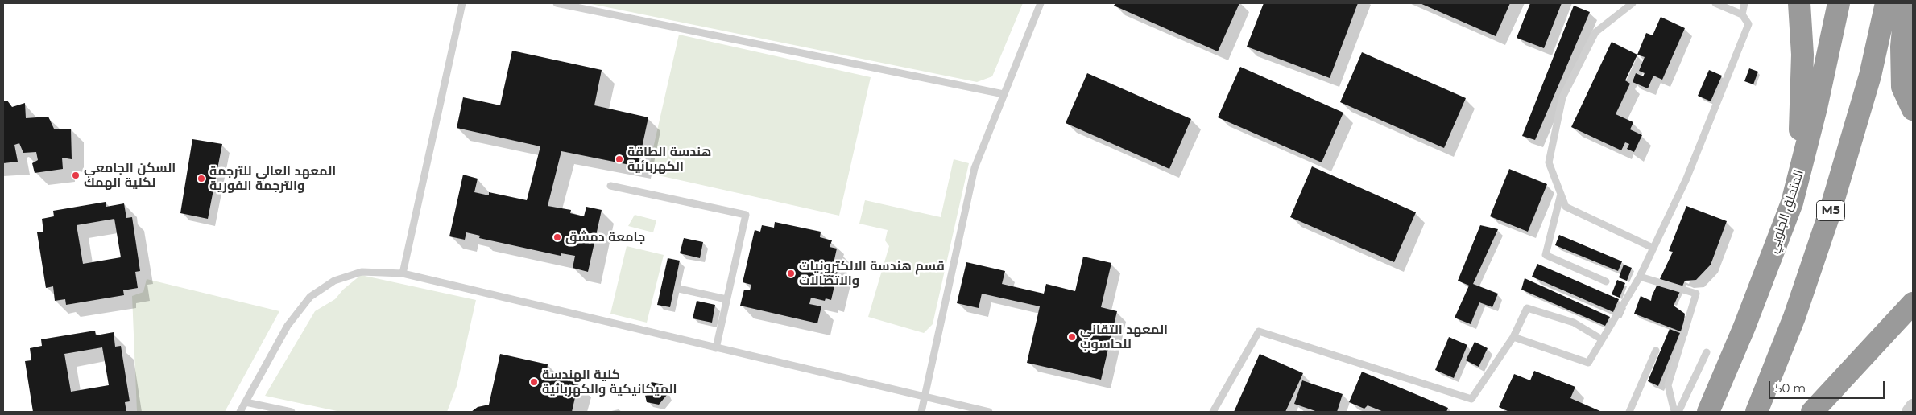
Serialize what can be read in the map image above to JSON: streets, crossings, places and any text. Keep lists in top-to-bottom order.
{
  "streets": {
    "highway": ["M5", "المتحلق الجنوبي"]
  },
  "places": [
    "هندسة الطاقة الكهربائية",
    "السكن الجامعي لكلية الهمك",
    "المعهد العالي للترجمة والترجمة الفورية",
    "جامعة دمشق",
    "قسم هندسة الالكترونيات والاتصالات",
    "المعهد التقاني للحاسوب",
    "كلية الهندسة الميكانيكية والكهربائية"
  ],
  "scale_bar": "50 m"
}
